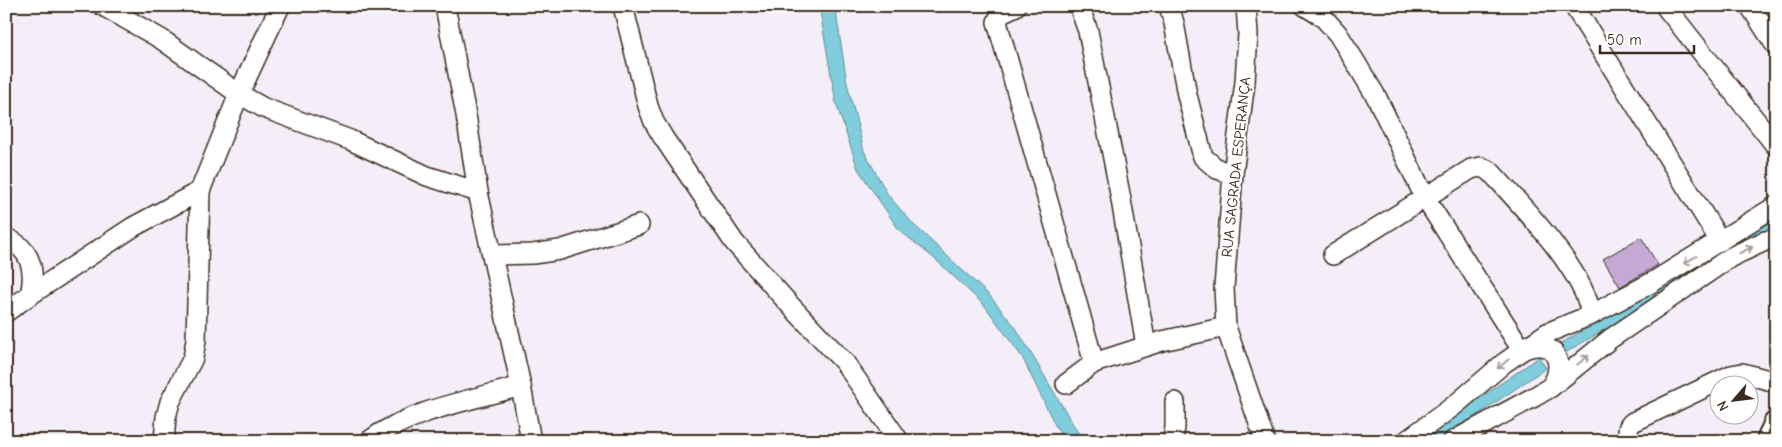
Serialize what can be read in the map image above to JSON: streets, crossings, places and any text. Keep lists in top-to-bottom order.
{
  "streets": {
    "street": ["RUA SAGRADA ESPERANÇA"]
  },
  "scale_bar": "50 m",
  "north": "bottom left"
}
